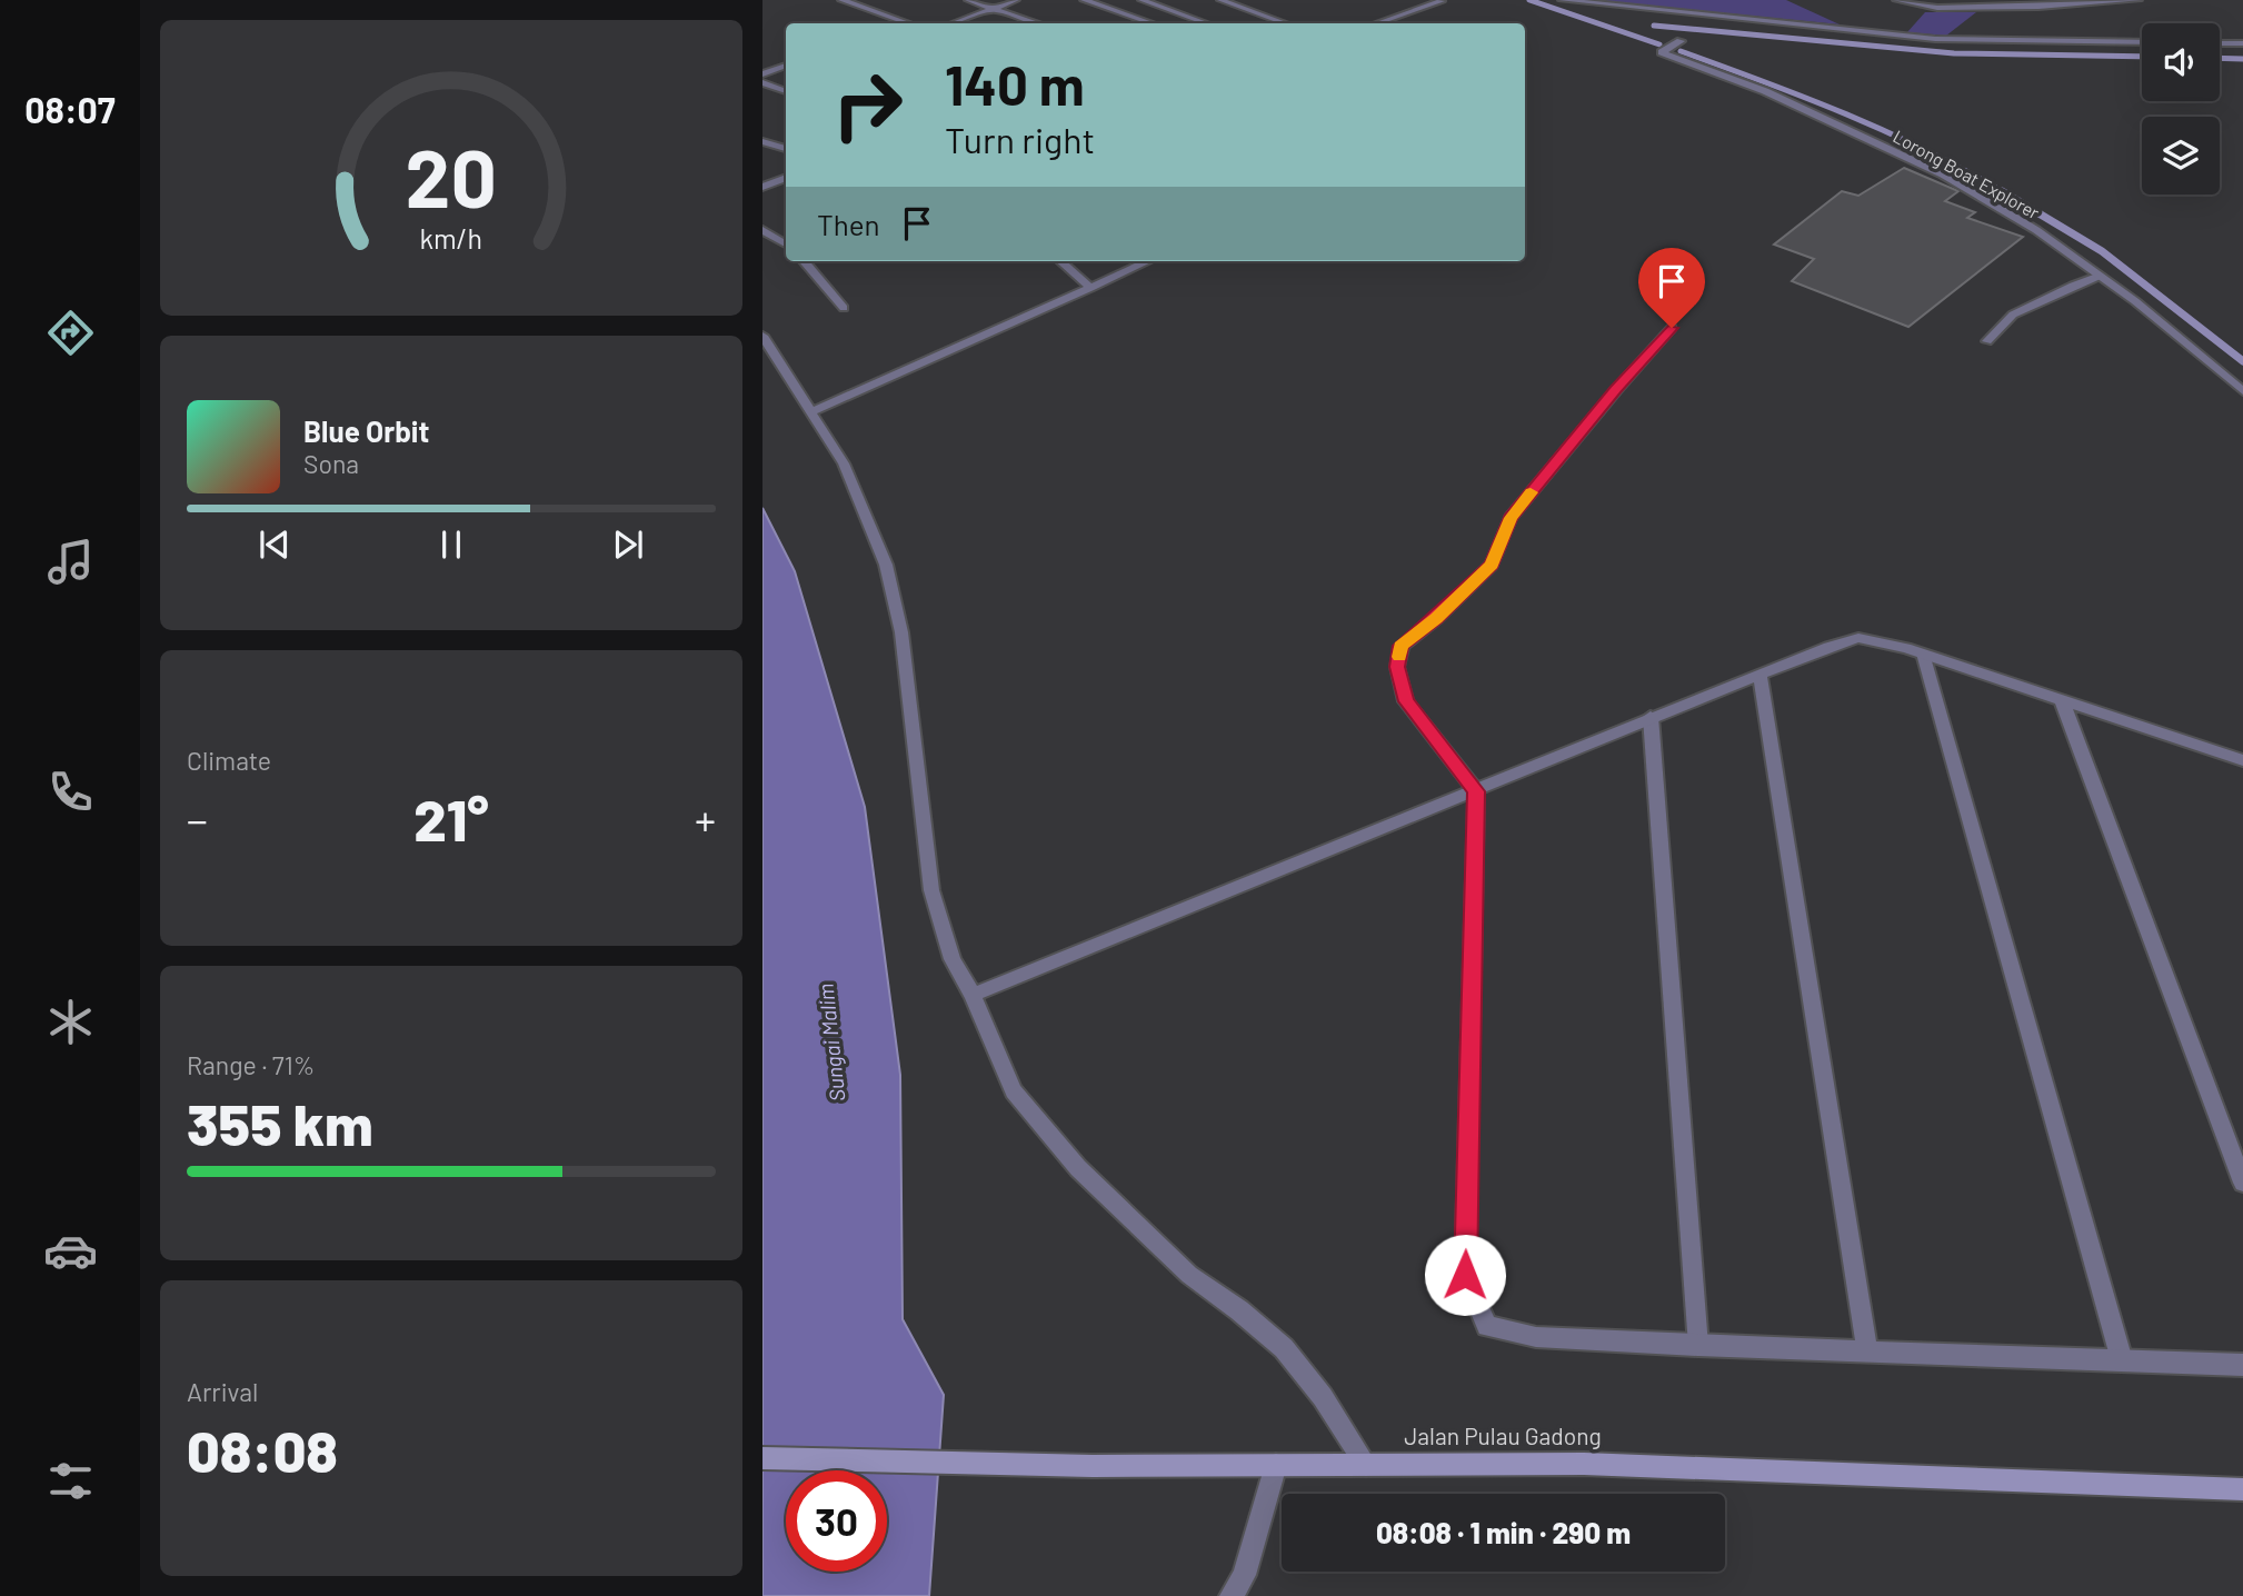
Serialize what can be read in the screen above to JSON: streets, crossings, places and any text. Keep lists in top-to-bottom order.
{
  "streets": {
    "main road": ["Jalan Pulau Gadong"],
    "street": ["Lorong Boat Explorer"]
  },
  "water": ["Sungai Malim"],
  "page": {
    "tabs": "08:07",
    "turn": ["140 m", "Turn right"],
    "then": "Then",
    "song": ["Blue Orbit", "Sona"],
    "tile": [
      "Climate",
      ["Range · 71%", "355 km"],
      ["Arrival", "08:08"]
    ],
    "heat": ["−", "21°", "+"],
    "limit": "30",
    "trip": "08:08 · 1 min · 290 m",
    "gauge": ["20", "km/h"]
  }
}
